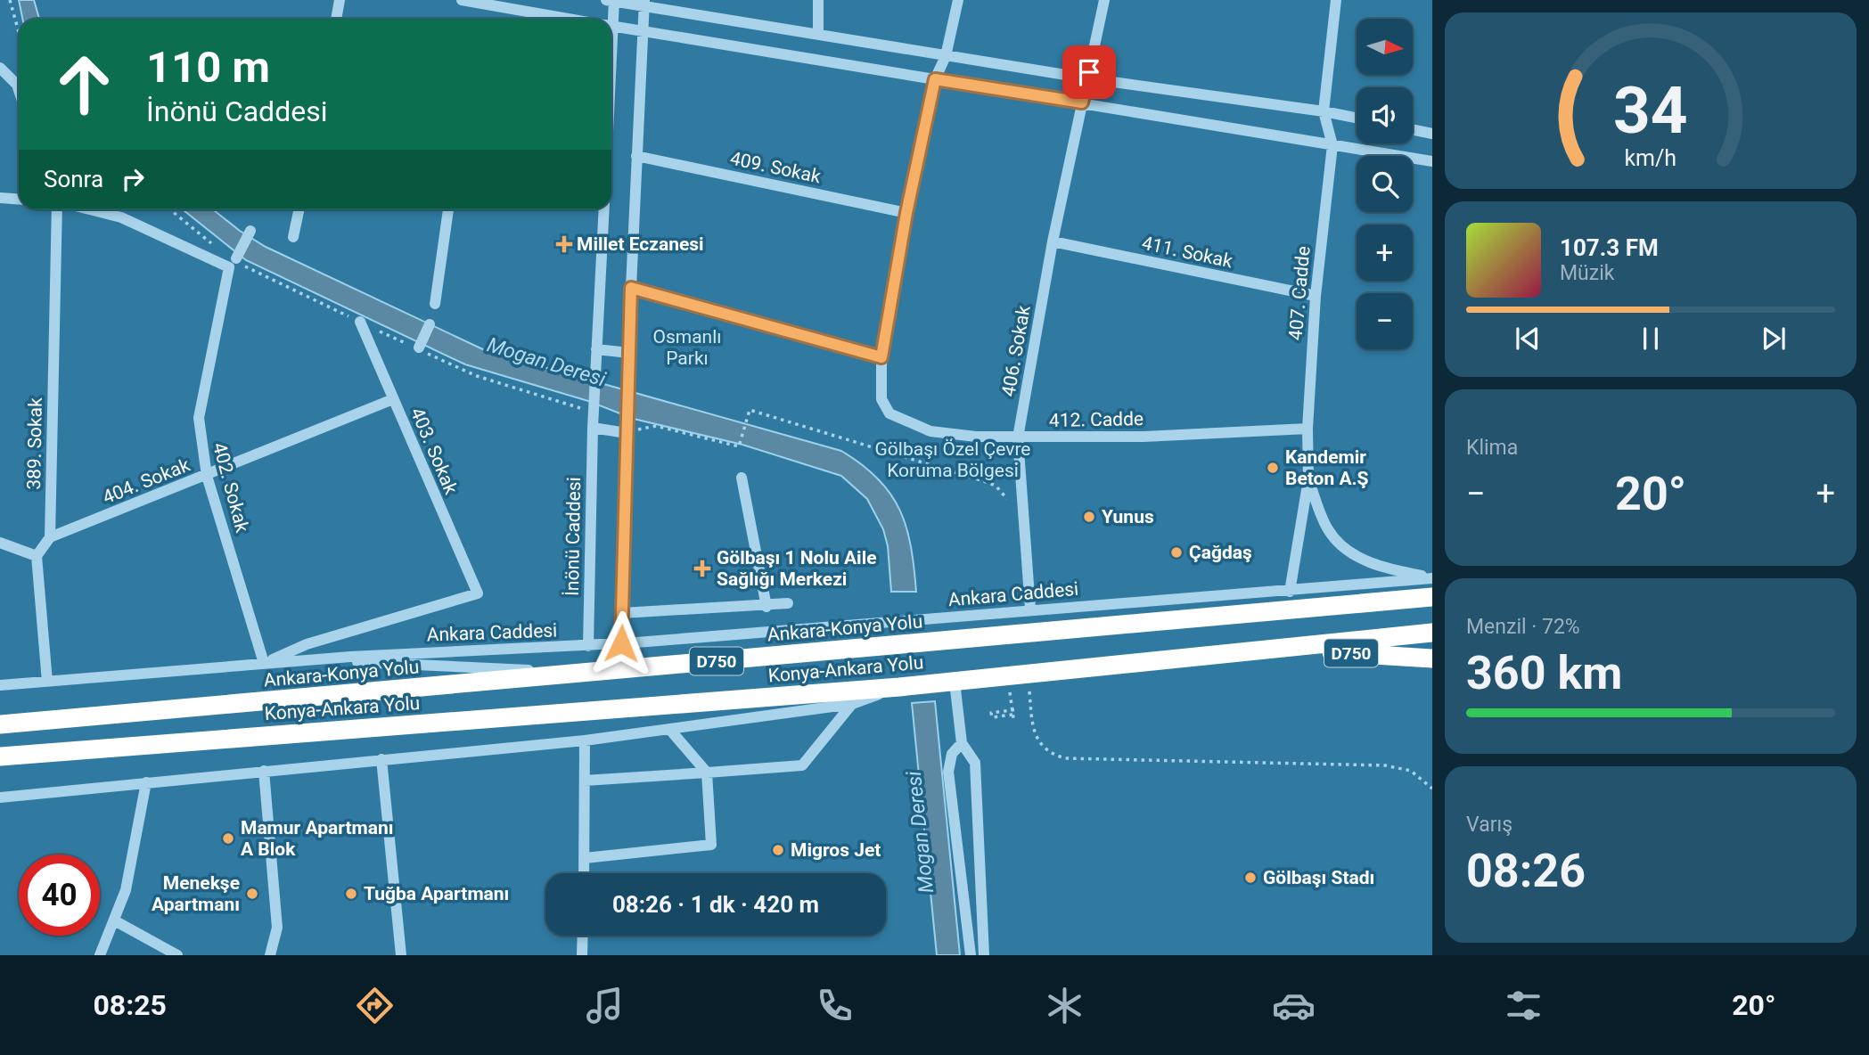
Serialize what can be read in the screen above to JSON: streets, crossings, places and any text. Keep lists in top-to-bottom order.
{
  "streets": {
    "highway": ["Ankara-Konya Yolu", "D750", "Konya-Ankara Yolu"],
    "street": [
      "409. Sokak",
      "411. Sokak",
      "407. Cadde",
      "406. Sokak",
      "412. Cadde",
      "389. Sokak",
      "403. Sokak",
      "404. Sokak",
      "402. Sokak",
      "İnönü Caddesi",
      "Ankara Caddesi"
    ]
  },
  "crossings": [
    ["411. Sokak", "407. Cadde"],
    ["411. Sokak", "406. Sokak"],
    ["407. Cadde", "412. Cadde"],
    ["406. Sokak", "412. Cadde"],
    ["406. Sokak", "Ankara Caddesi"],
    ["389. Sokak", "404. Sokak"],
    ["403. Sokak", "404. Sokak"],
    ["403. Sokak", "402. Sokak"],
    ["403. Sokak", "Ankara Caddesi"],
    ["404. Sokak", "402. Sokak"],
    ["402. Sokak", "Ankara Caddesi"],
    ["İnönü Caddesi", "Ankara Caddesi"],
    ["D750", "Konya-Ankara Yolu"]
  ],
  "water": ["Mogan Deresi"],
  "parks": ["Osmanlı Parkı", "Gölbaşı Özel Çevre Koruma Bölgesi"],
  "places": {
    "health": ["Millet Eczanesi", "Gölbaşı 1 Nolu Aile Sağlığı Merkezi"],
    "other": [
      "Kandemir Beton A.Ş",
      "Yunus",
      "Çağdaş",
      "Mamur Apartmanı A Blok",
      "Migros Jet",
      "Gölbaşı Stadı",
      "Menekşe Apartmanı",
      "Tuğba Apartmanı"
    ]
  },
  "north": "right",
  "page": {
    "map_buttons": ["+", "−"],
    "turn": ["110 m", "İnönü Caddesi"],
    "then": "Sonra",
    "song": ["107.3 FM", "Müzik"],
    "tile": [
      "Klima",
      ["Menzil · 72%", "360 km"],
      ["Varış", "08:26"]
    ],
    "heat": ["−", "20°", "+"],
    "limit": "40",
    "trip": "08:26 · 1 dk · 420 m",
    "tabs": ["08:25", "20°"],
    "gauge": ["34", "km/h"]
  }
}
